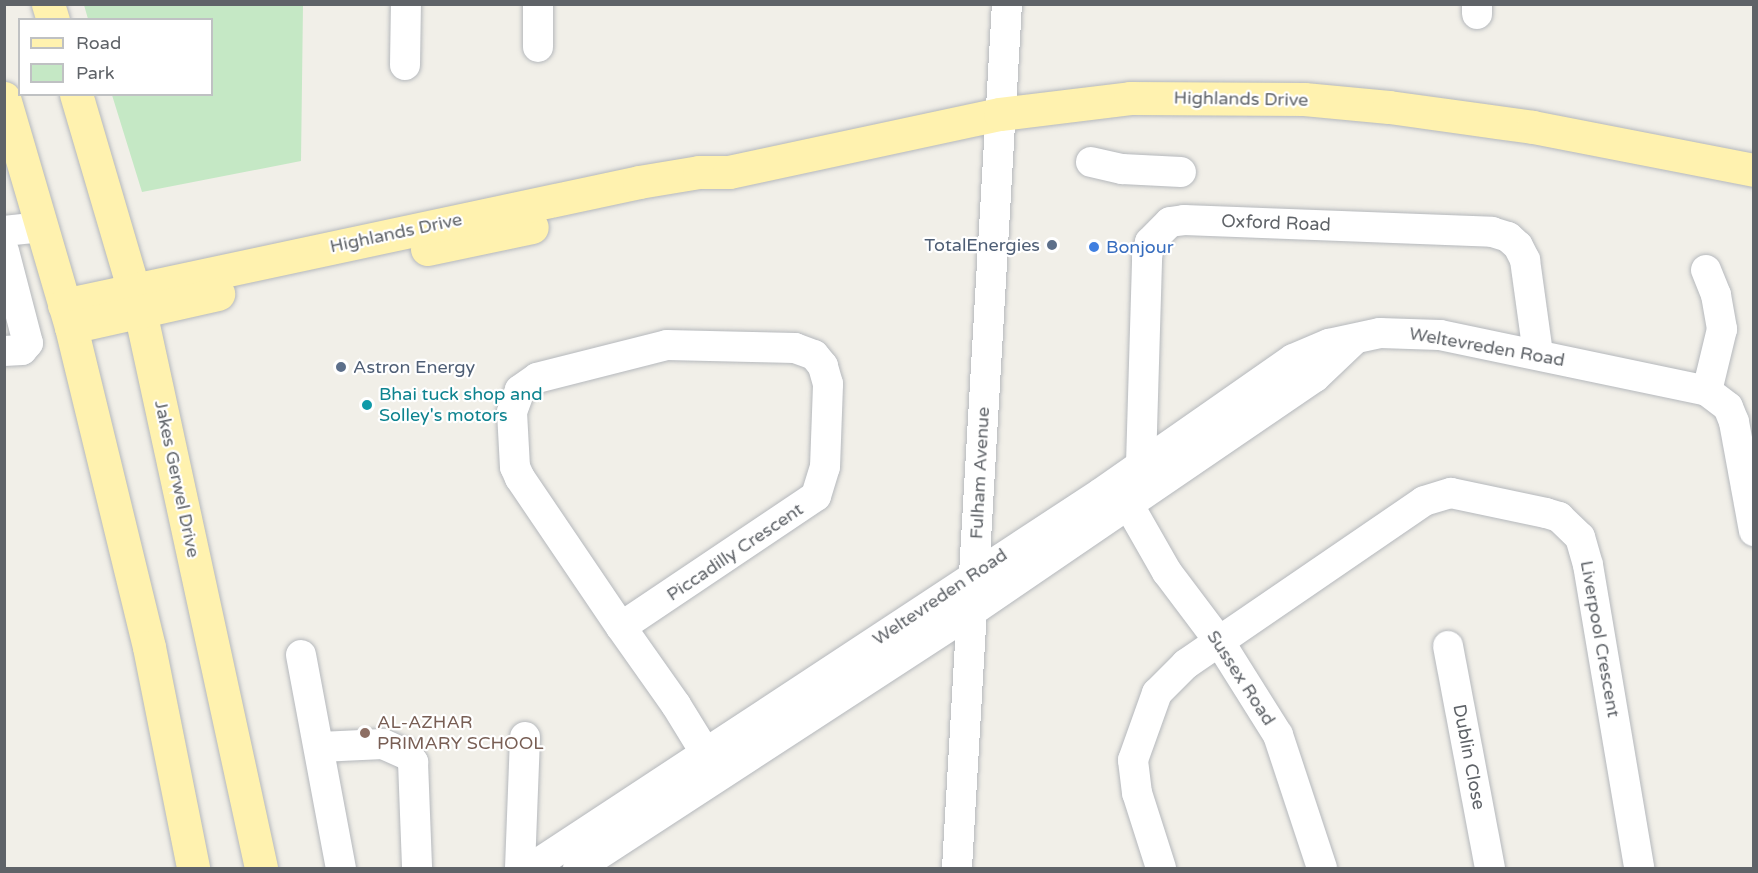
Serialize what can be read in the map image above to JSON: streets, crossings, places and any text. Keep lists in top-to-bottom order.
{
  "streets": {
    "main road": ["Highlands Drive", "Jakes Gerwel Drive"],
    "street": [
      "Oxford Road",
      "Weltevreden Road",
      "Fulham Avenue",
      "Piccadilly Crescent",
      "Liverpool Crescent",
      "Sussex Road",
      "Dublin Close"
    ]
  },
  "crossings": [
    ["Highlands Drive", "Fulham Avenue"],
    ["Highlands Drive", "Jakes Gerwel Drive"],
    ["Oxford Road", "Weltevreden Road"],
    ["Weltevreden Road", "Fulham Avenue"],
    ["Weltevreden Road", "Piccadilly Crescent"],
    ["Weltevreden Road", "Sussex Road"],
    ["Liverpool Crescent", "Sussex Road"]
  ],
  "places": [
    "TotalEnergies",
    "Bonjour",
    "Astron Energy",
    "Bhai tuck shop and Solley's motors",
    "AL-AZHAR PRIMARY SCHOOL"
  ],
  "legend": ["Road", "Park"]
}
